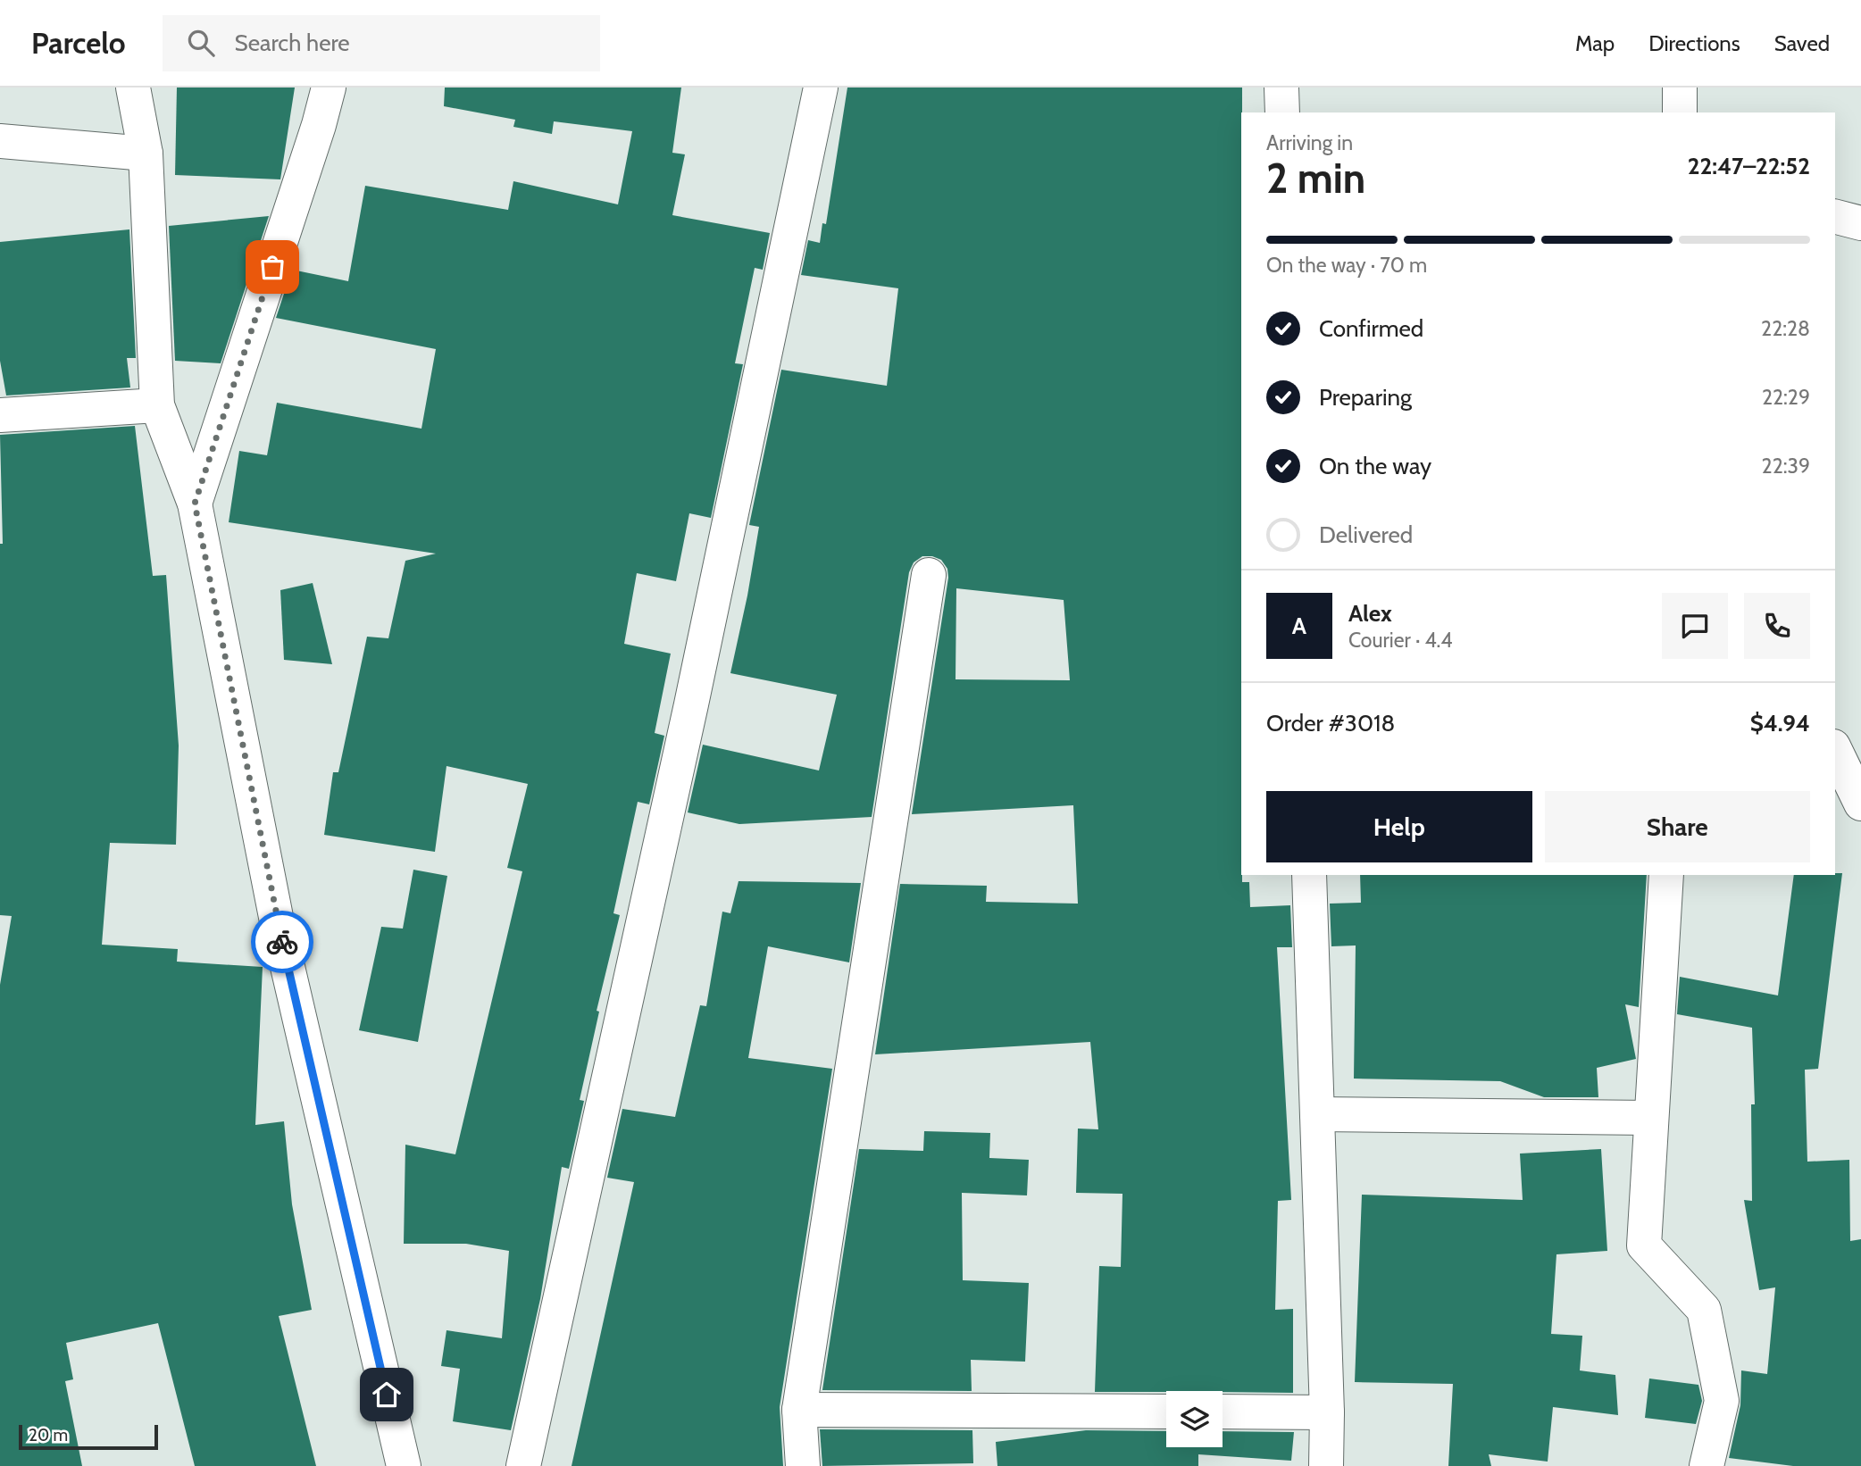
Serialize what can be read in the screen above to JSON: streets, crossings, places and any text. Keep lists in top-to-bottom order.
{
  "scale_bar": "20 m",
  "page": {
    "header": "Parcelo",
    "search": "Search here",
    "nav": ["Map", "Directions", "Saved"],
    "heading": ["2 min", "Arriving in", "22:47–22:52"],
    "panel": [
      "Alex",
      "Courier · 4.4",
      "Order #3018",
      "$4.94"
    ],
    "bar": "On the way · 70 m",
    "list": [
      ["Confirmed", "22:28"],
      ["Preparing", "22:29"],
      ["On the way", "22:39"],
      "Delivered"
    ],
    "round": "A",
    "buttons": ["Help", "Share"],
    "scale": "20 m"
  }
}
